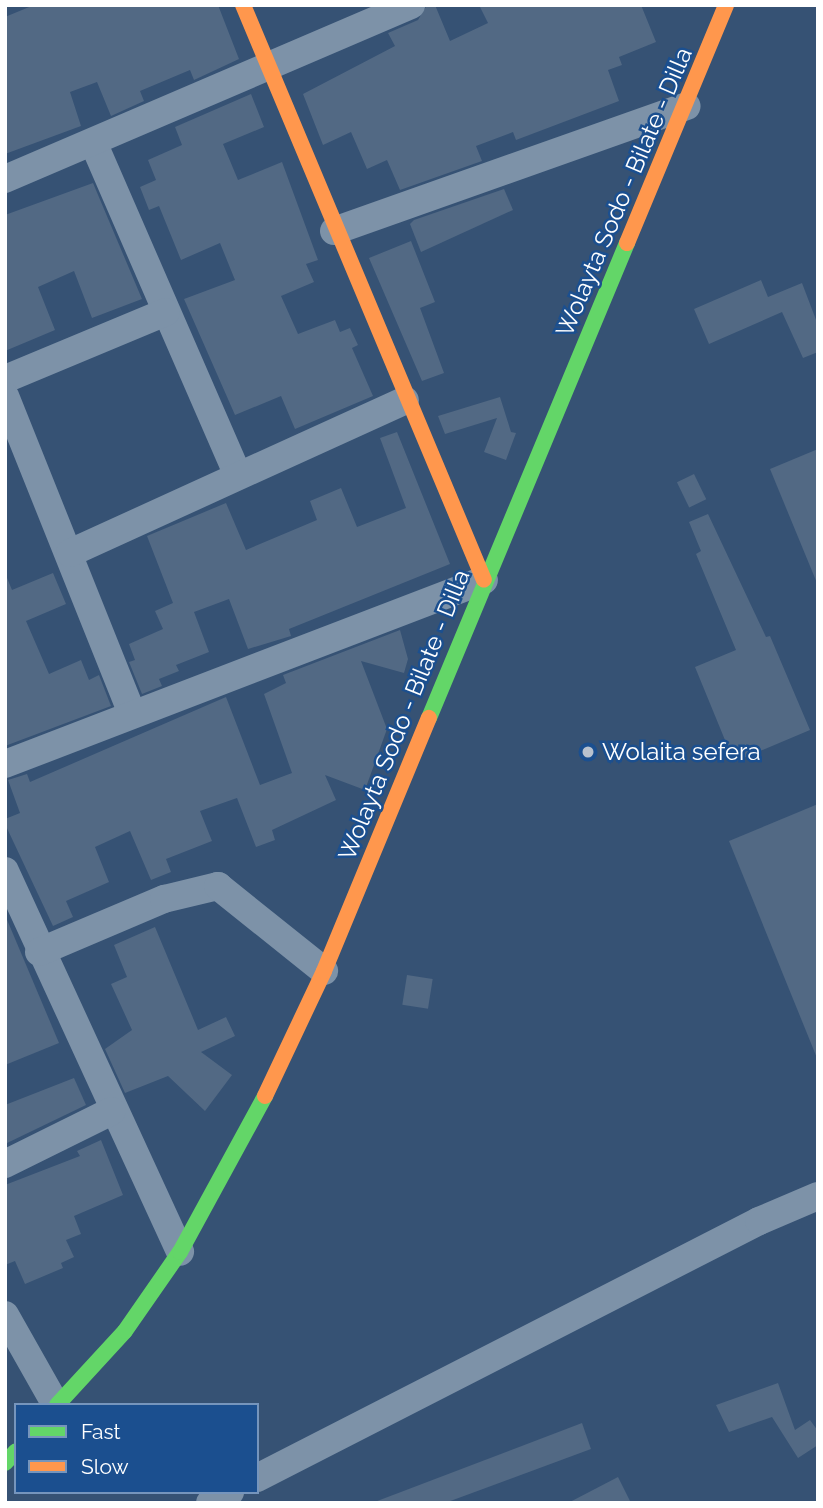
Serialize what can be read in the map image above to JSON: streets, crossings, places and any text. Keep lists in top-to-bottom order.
{
  "streets": {
    "main road": ["Wolayta Sodo - Bilate - Dilla"]
  },
  "places": ["Wolaita sefera"],
  "legend": ["Fast", "Slow"]
}
